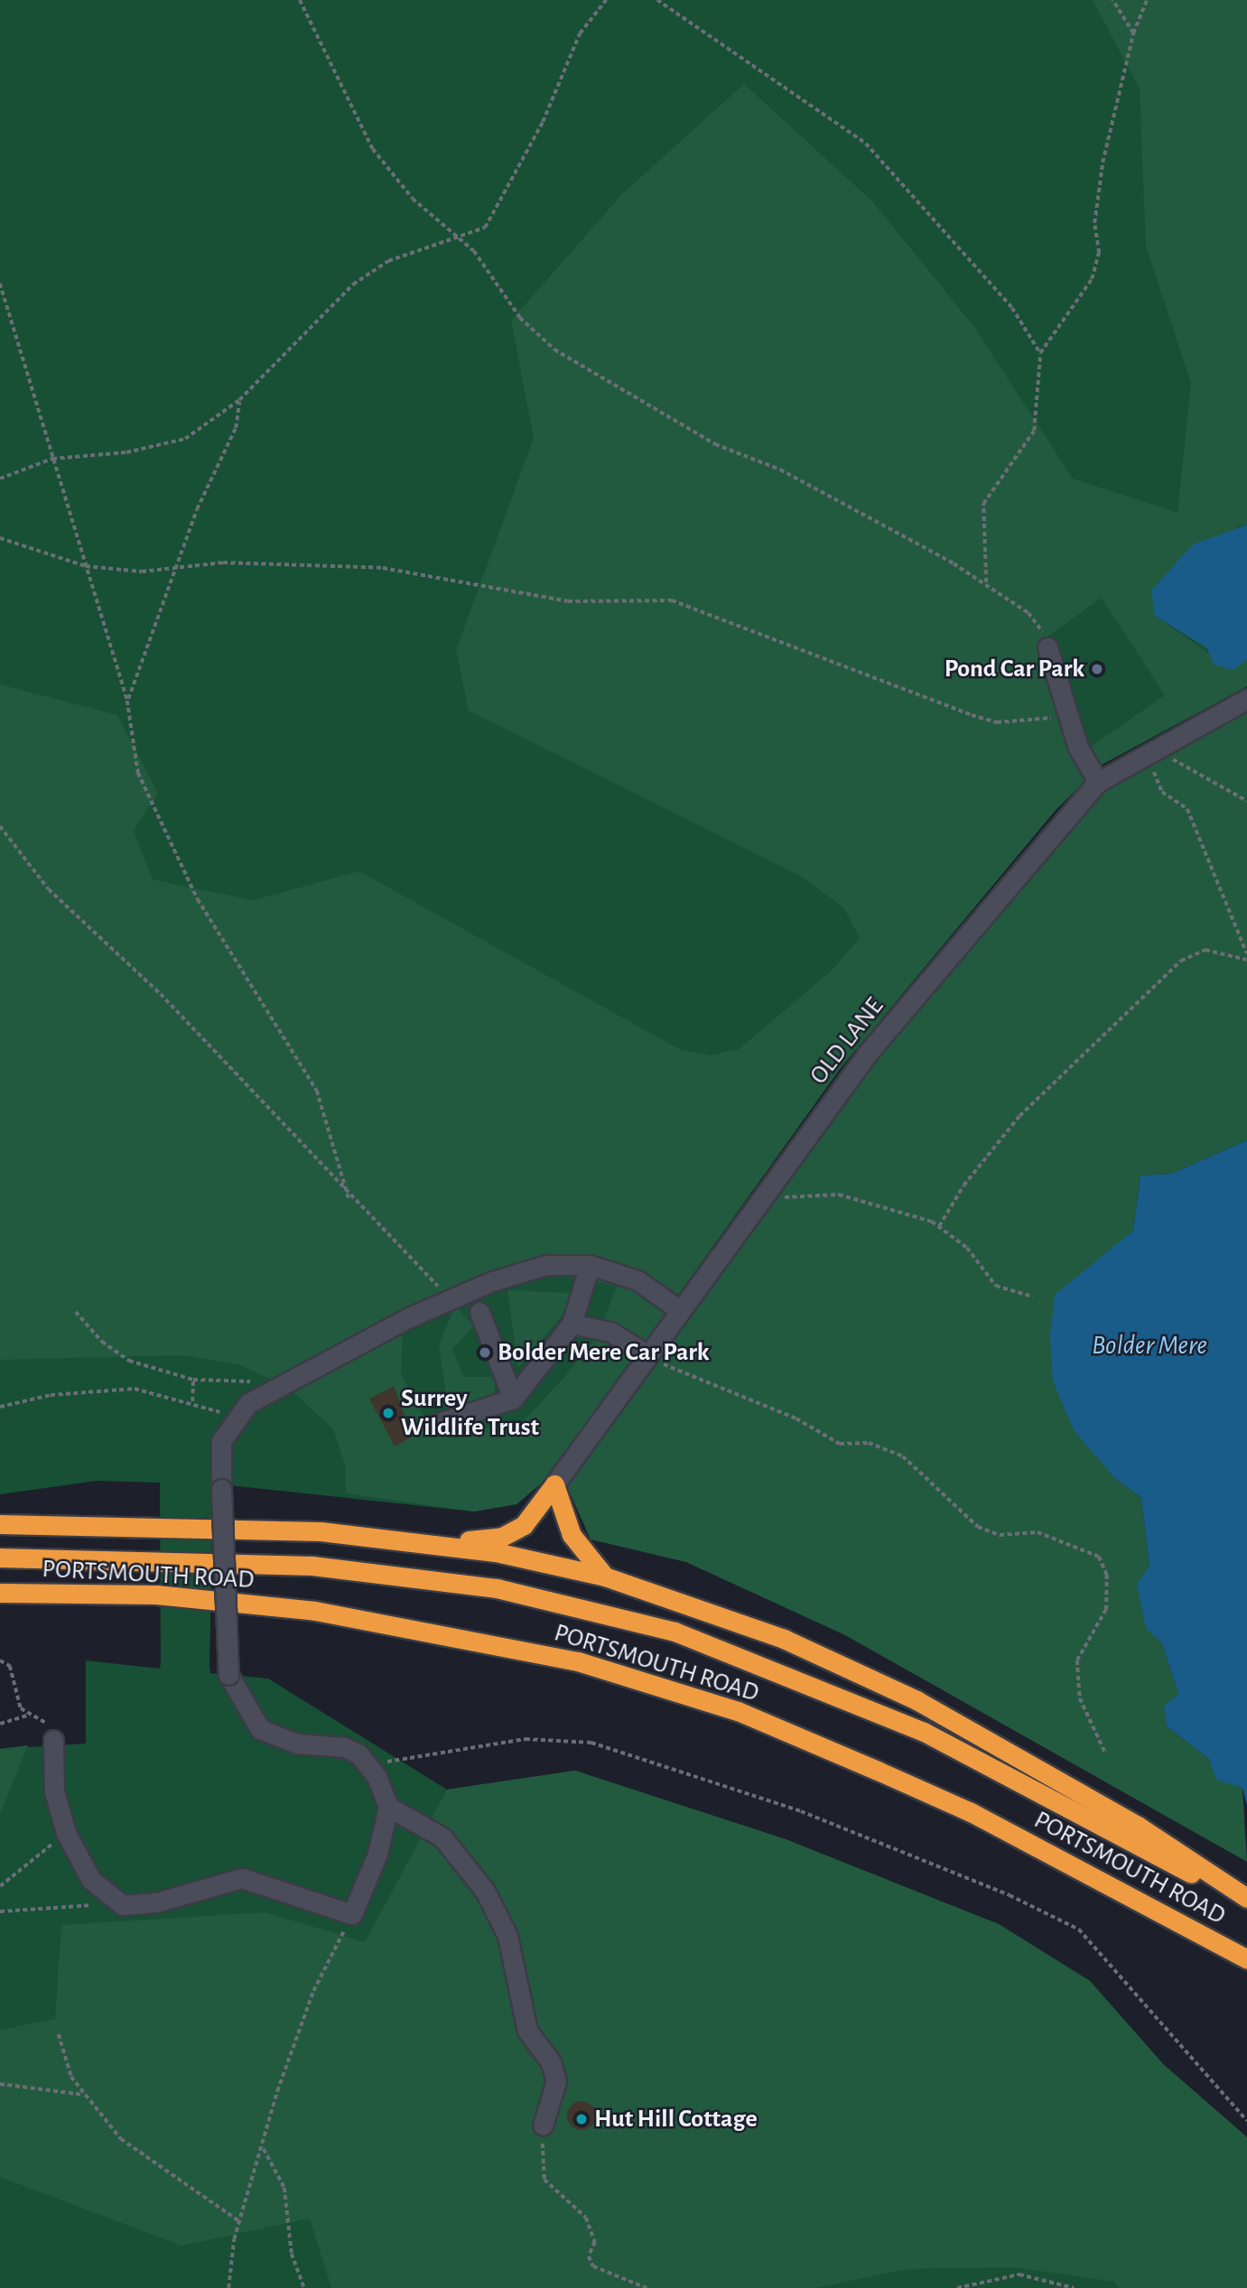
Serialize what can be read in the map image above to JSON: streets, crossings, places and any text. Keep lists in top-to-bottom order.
{
  "streets": {
    "highway": ["PORTSMOUTH ROAD"],
    "street": ["OLD LANE"]
  },
  "water": ["Bolder Mere"],
  "places": [
    "Pond Car Park",
    "Bolder Mere Car Park",
    "Surrey Wildlife Trust",
    "Hut Hill Cottage"
  ]
}
